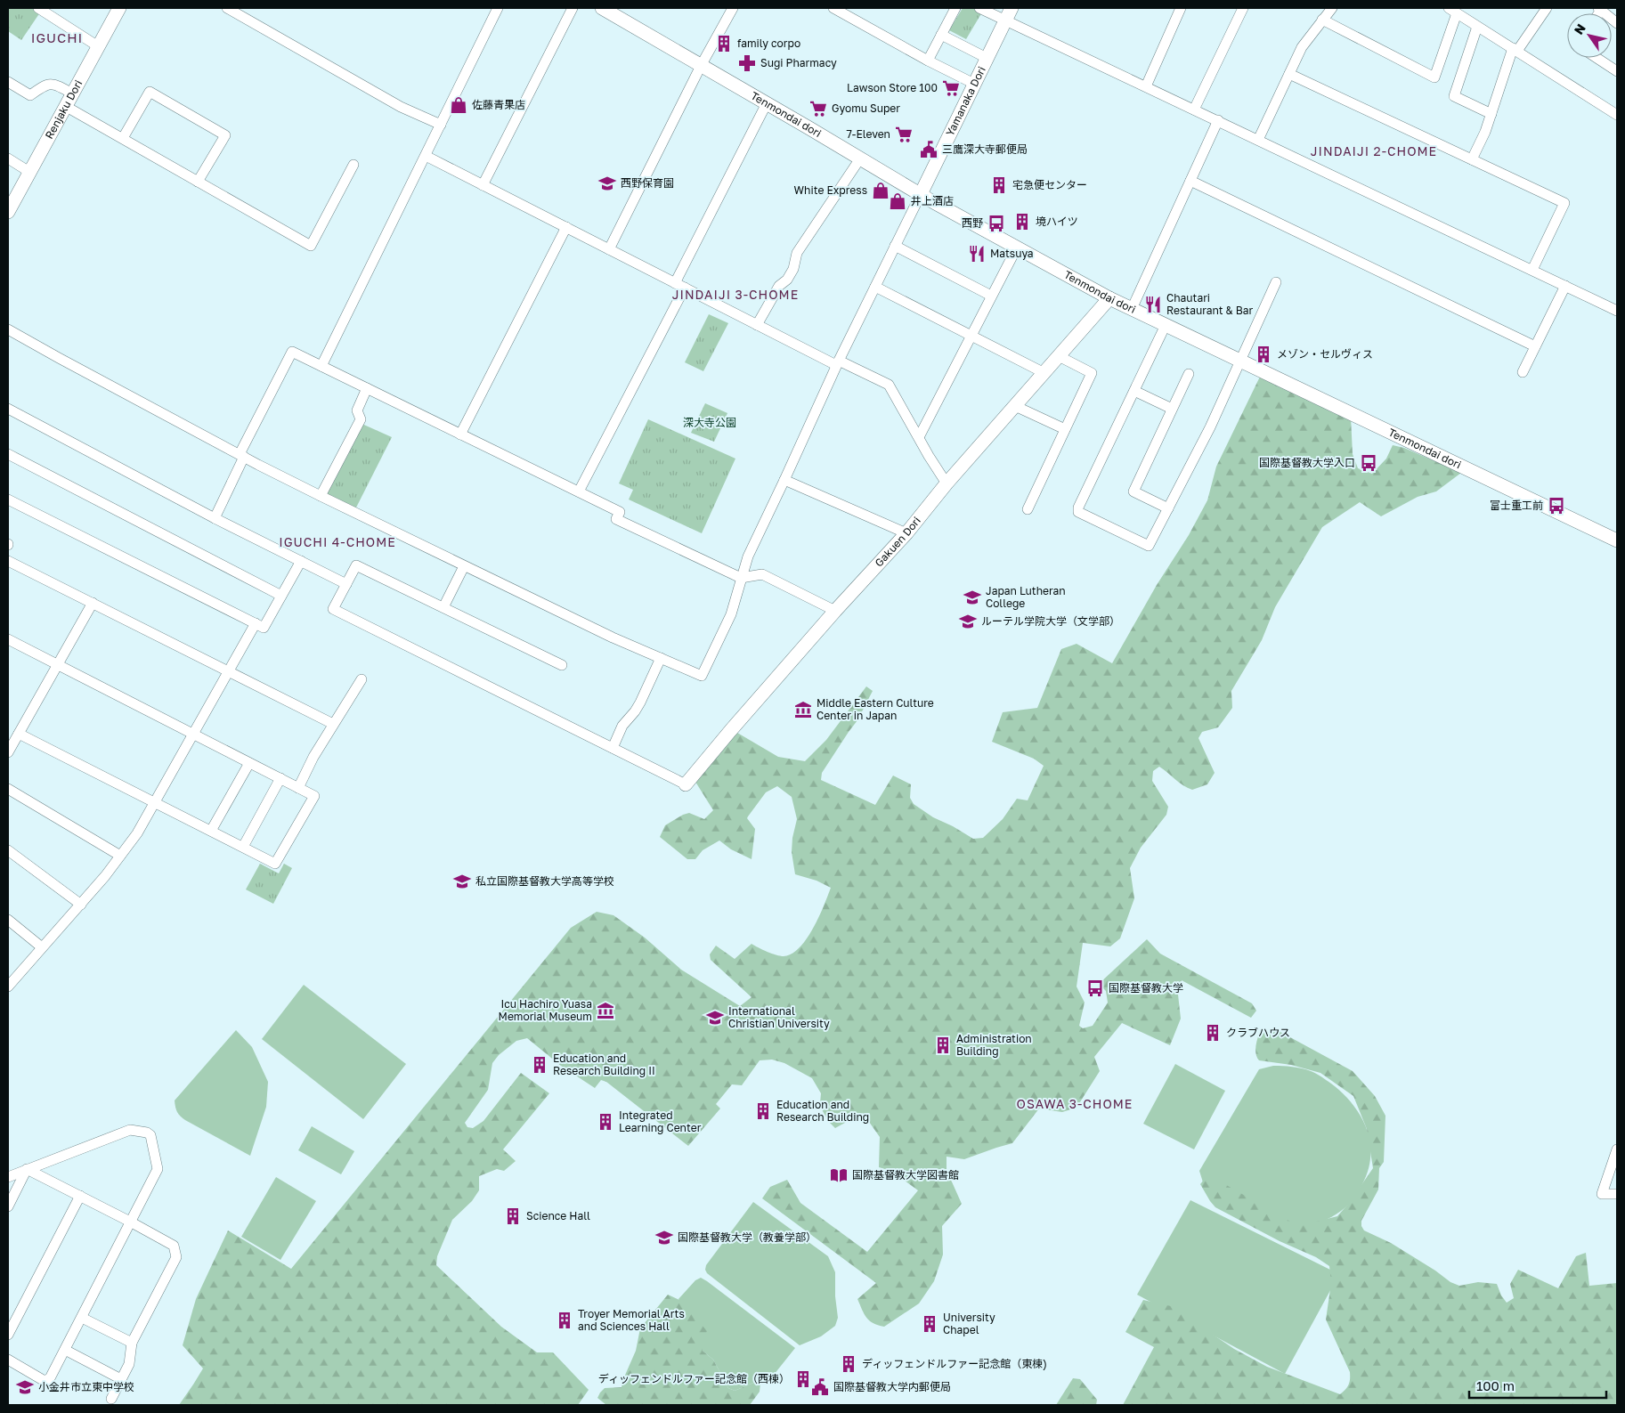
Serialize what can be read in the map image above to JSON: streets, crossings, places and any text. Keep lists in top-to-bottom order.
{
  "streets": {
    "main road": [
      "Yamanaka Dori",
      "Renjaku Dori",
      "Tenmondai dori",
      "Gakuen Dori"
    ]
  },
  "crossings": [
    ["Yamanaka Dori", "Tenmondai dori"],
    ["Tenmondai dori", "Gakuen Dori"]
  ],
  "districts": [
    "IGUCHI",
    "JINDAIJI 2-CHOME",
    "JINDAIJI 3-CHOME",
    "IGUCHI 4-CHOME",
    "OSAWA 3-CHOME"
  ],
  "parks": ["深大寺公園"],
  "places": {
    "building": [
      "family corpo",
      "宅急便センター",
      "境ハイツ",
      "メゾン・セルヴィス",
      "クラブハウス",
      "Administration Building",
      "Education and Research Building II",
      "Education and Research Building",
      "Integrated Learning Center",
      "Science Hall",
      "Troyer Memorial Arts and Sciences Hall",
      "University Chapel",
      "ディッフェンドルファー記念館（東棟)",
      "ディッフェンドルファー記念館（西棟）"
    ],
    "pharmacy": ["Sugi Pharmacy"],
    "supermarket": ["Lawson Store 100", "Gyomu Super", "7-Eleven"],
    "shop": ["佐藤青果店", "White Express", "井上酒店"],
    "public building": ["三鷹深大寺郵便局", "国際基督教大学内郵便局"],
    "school or university": [
      "西野保育園",
      "Japan Lutheran College",
      "ルーテル学院大学（文学部）",
      "私立国際基督教大学高等学校",
      "International Christian University",
      "国際基督教大学（教養学部）",
      "小金井市立東中学校"
    ],
    "bus stop": [
      "西野",
      "国際基督教大学入口",
      "富士重工前",
      "国際基督教大学"
    ],
    "restaurant": ["Matsuya", "Chautari Restaurant & Bar"],
    "museum": ["Middle Eastern Culture Center in Japan", "Icu Hachiro Yuasa Memorial Museum"],
    "library": ["国際基督教大学図書館"]
  },
  "scale_bar": "100 m",
  "north": "top left"
}
